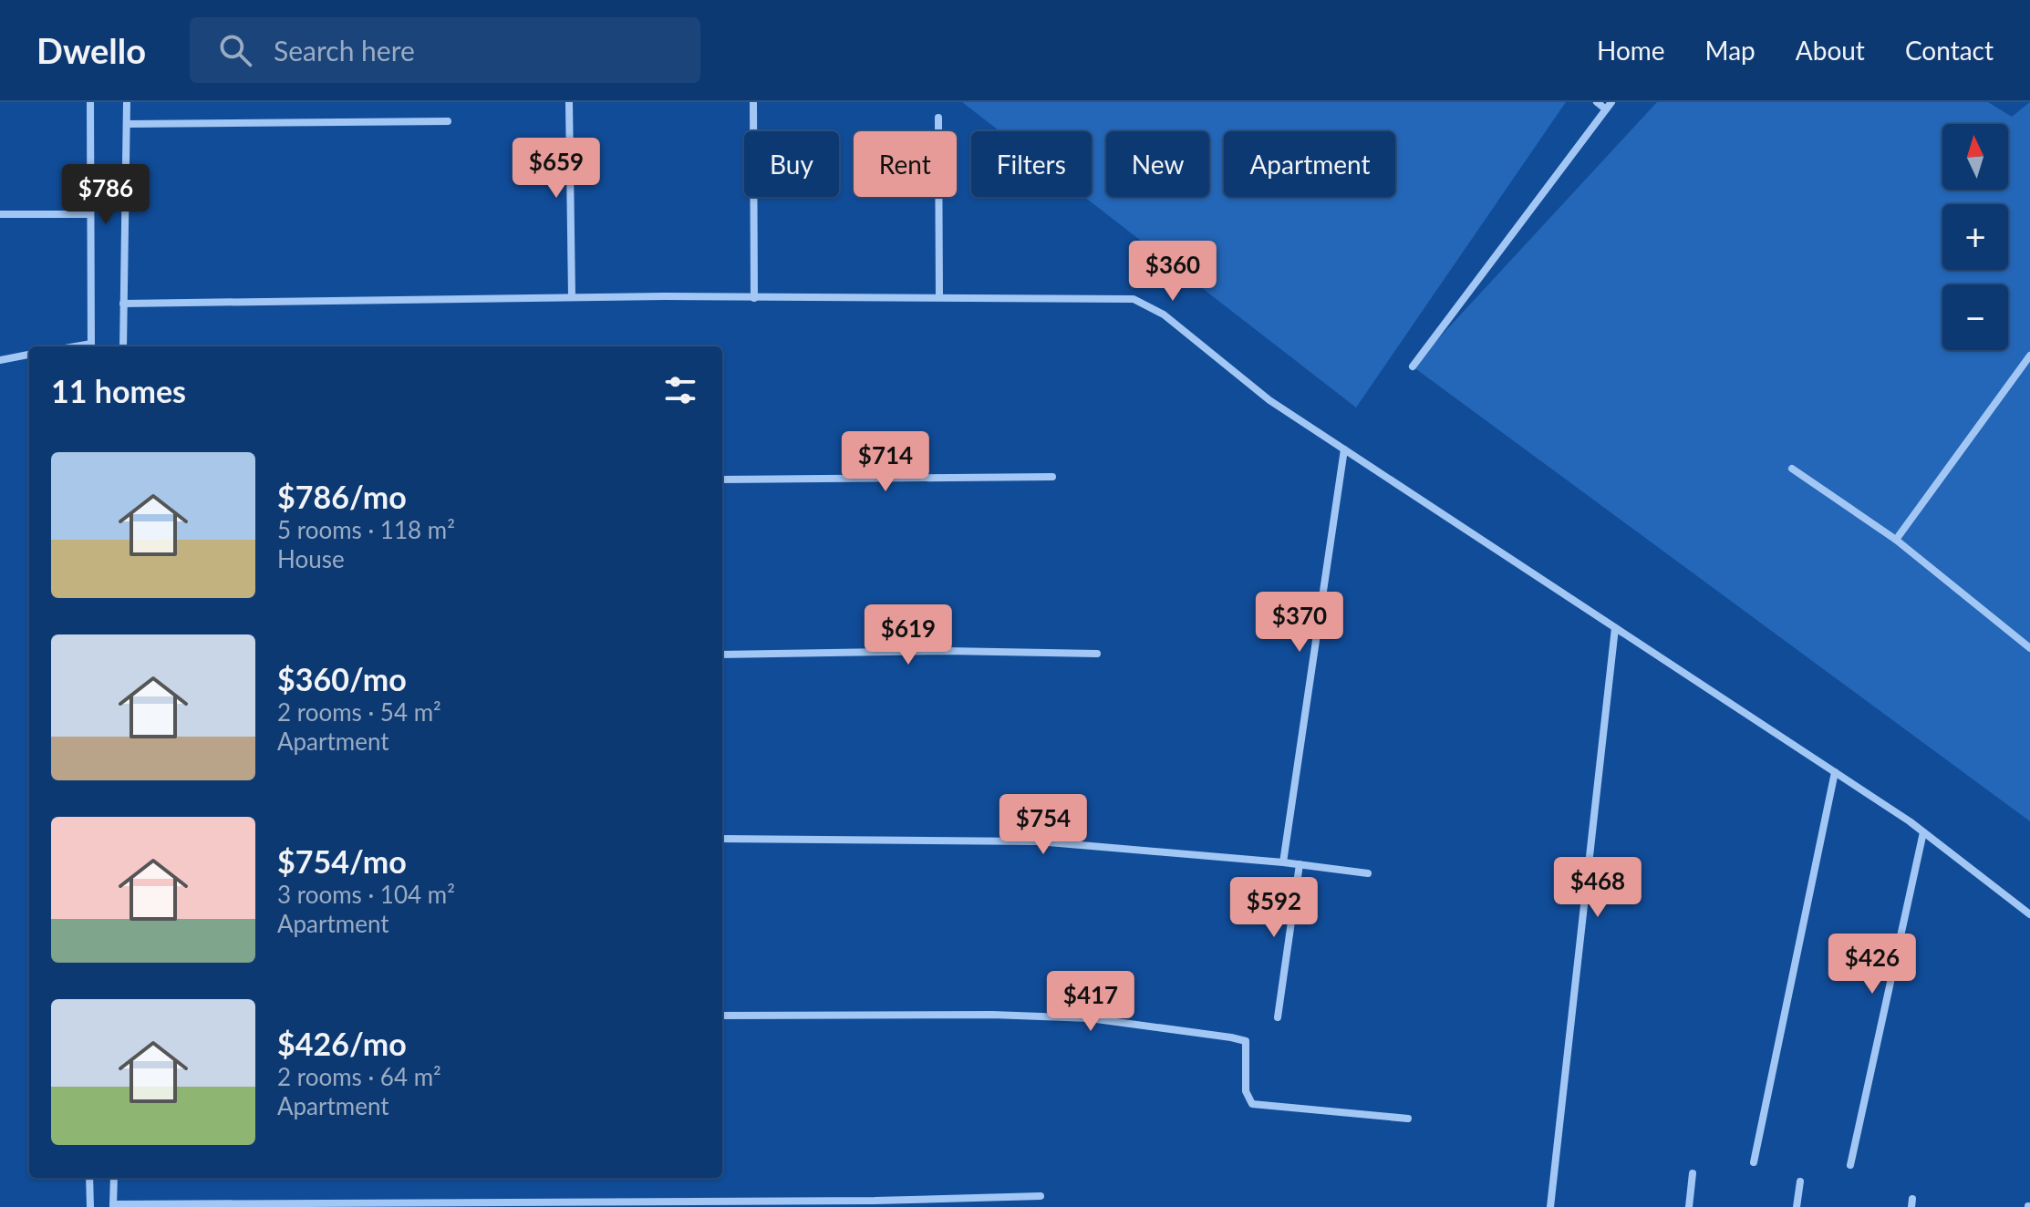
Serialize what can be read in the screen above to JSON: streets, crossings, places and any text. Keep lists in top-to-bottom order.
{
  "north": "top",
  "page": {
    "header": "Dwello",
    "search": "Search here",
    "nav": [
      "Home",
      "Map",
      "About",
      "Contact"
    ],
    "map_buttons": ["+", "−"],
    "chip": [
      "Buy",
      "Rent",
      "Filters",
      "New",
      "Apartment"
    ],
    "price": [
      "$659",
      "$786",
      "$360",
      "$714",
      "$370",
      "$619",
      "$754",
      "$468",
      "$592",
      "$426",
      "$417"
    ],
    "heading": "11 homes",
    "list": [
      {
        "name": "$786/mo",
        "note": "5 rooms · 118 m² · House"
      },
      {
        "name": "$360/mo",
        "note": "2 rooms · 54 m² · Apartment"
      },
      {
        "name": "$754/mo",
        "note": "3 rooms · 104 m² · Apartment"
      },
      {
        "name": "$426/mo",
        "note": "2 rooms · 64 m² · Apartment"
      }
    ]
  }
}
